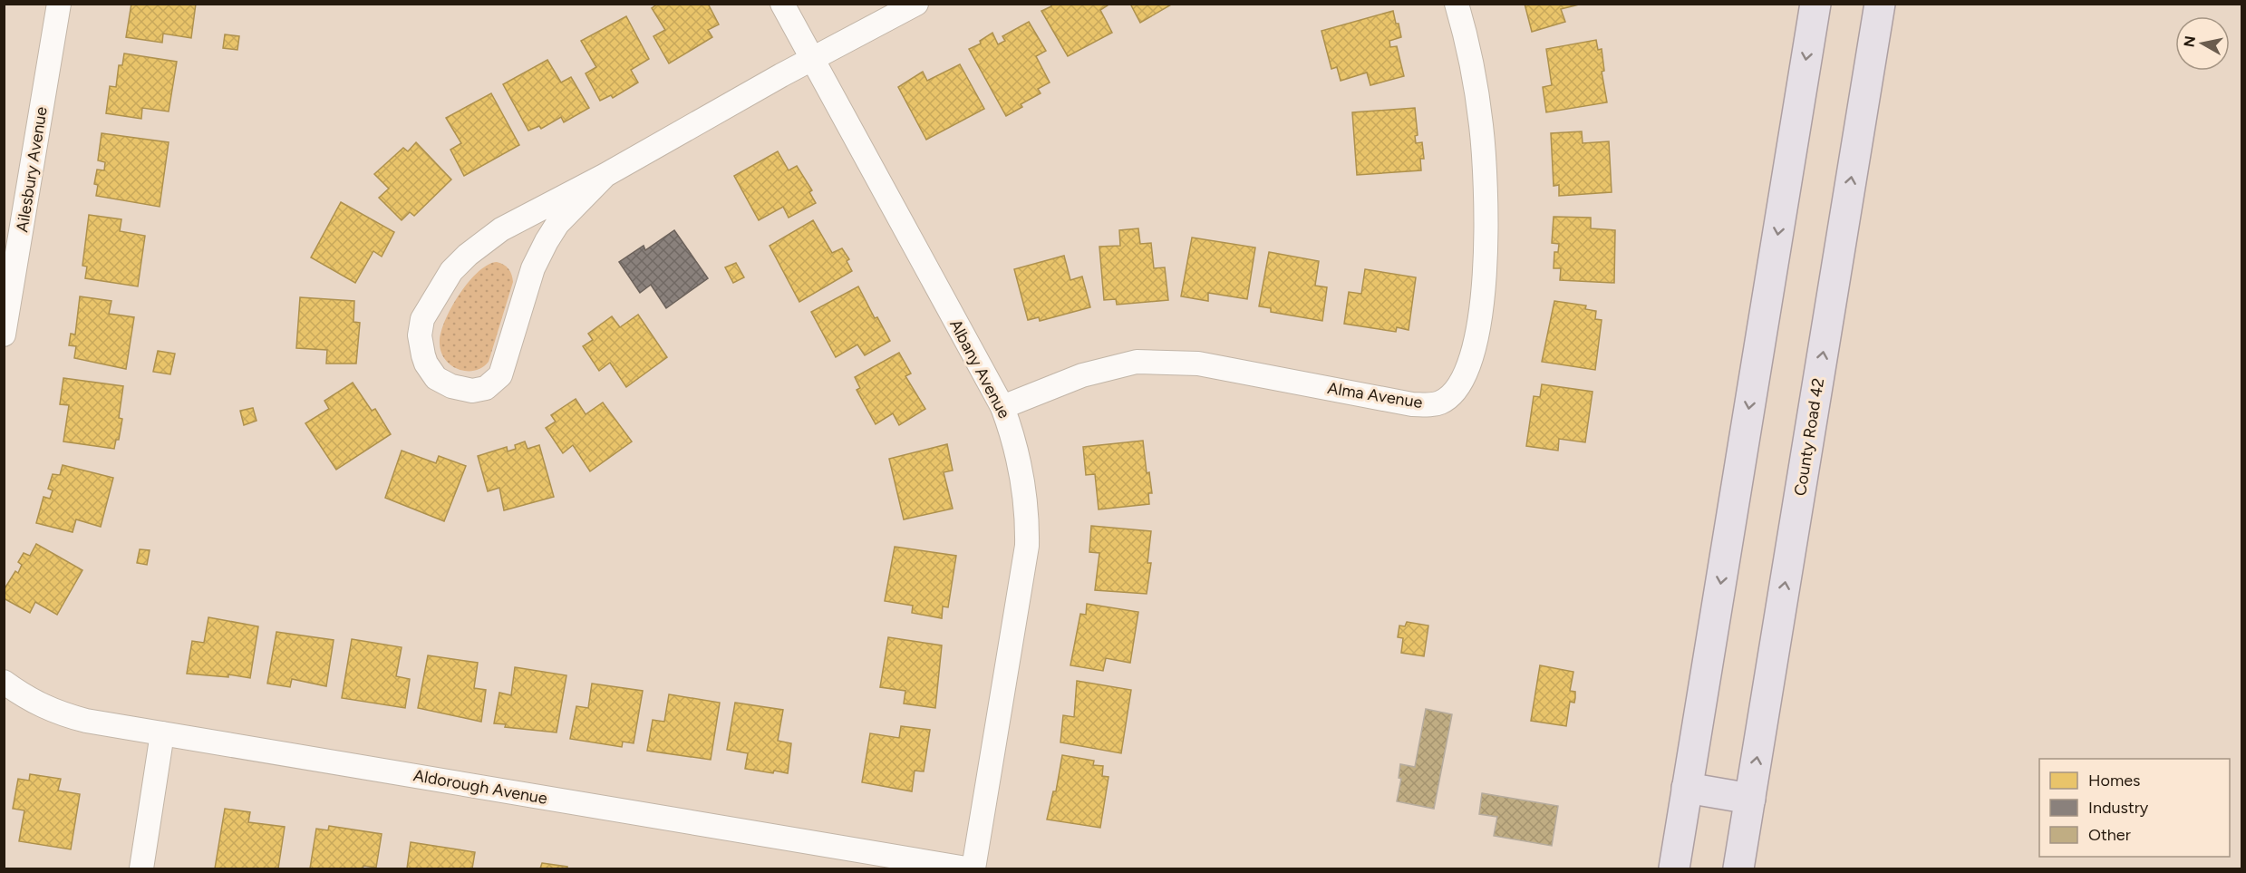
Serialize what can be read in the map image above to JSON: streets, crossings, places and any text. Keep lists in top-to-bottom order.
{
  "streets": {
    "highway": ["County Road 42"],
    "street": [
      "Ailesbury Avenue",
      "Albany Avenue",
      "Alma Avenue",
      "Aldorough Avenue"
    ]
  },
  "crossings": [
    ["Albany Avenue", "Alma Avenue"]
  ],
  "legend": ["Homes", "Industry", "Other"],
  "north": "left"
}
